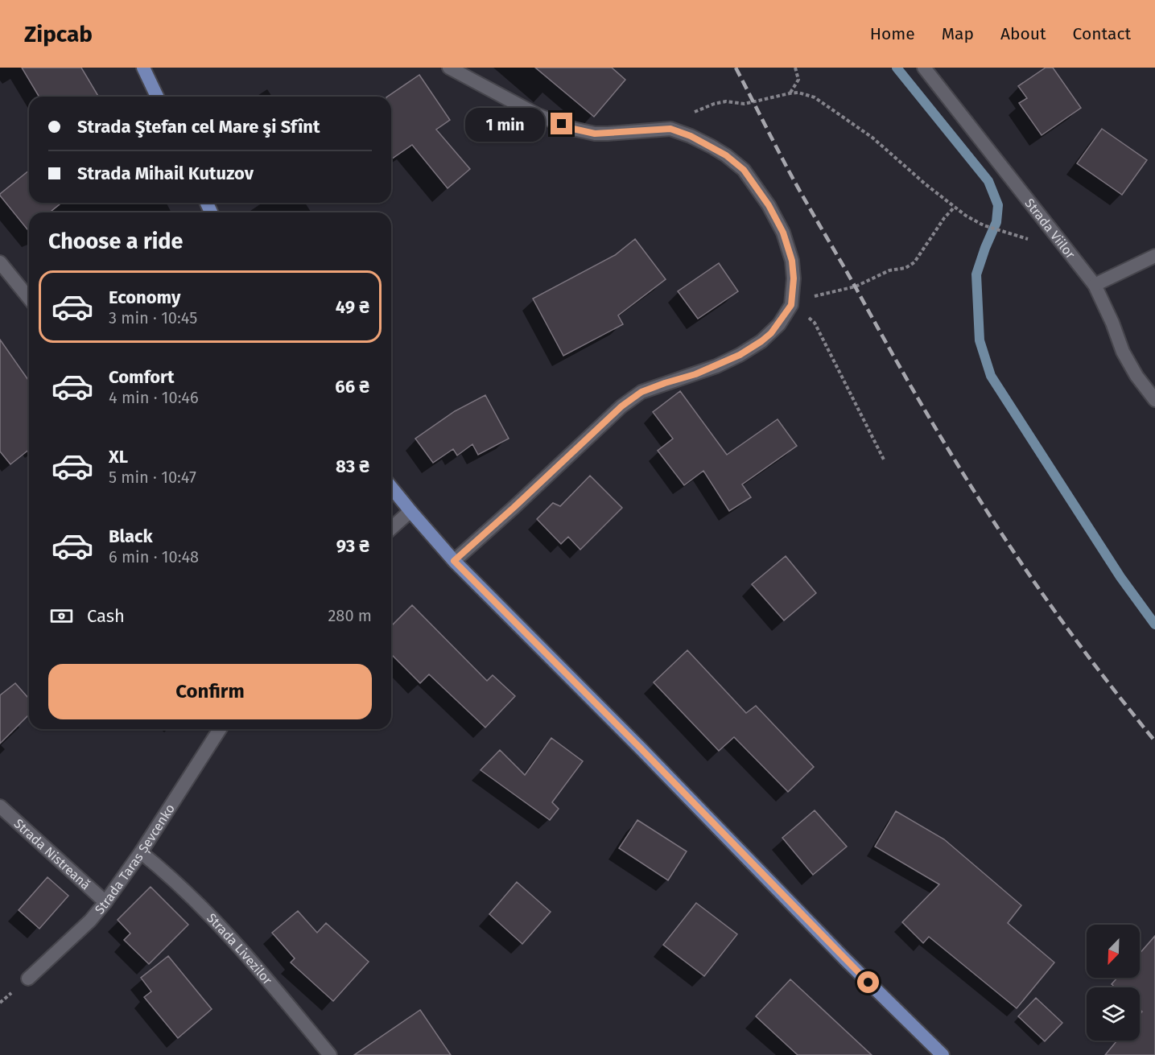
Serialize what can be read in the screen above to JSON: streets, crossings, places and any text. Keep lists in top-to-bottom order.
{
  "streets": {
    "street": [
      "Strada Viilor",
      "Strada Nistreană",
      "Strada Taras Șevcenko",
      "Strada Livezilor"
    ]
  },
  "crossings": [
    ["Strada Nistreană", "Strada Taras Șevcenko"],
    ["Strada Taras Șevcenko", "Strada Livezilor"]
  ],
  "north": "bottom left",
  "page": {
    "header": "Zipcab",
    "nav": [
      "Home",
      "Map",
      "About",
      "Contact"
    ],
    "banner": ["Strada Ştefan cel Mare şi Sfînt", "Strada Mihail Kutuzov"],
    "bubble": "1 min",
    "heading": "Choose a ride",
    "list": [
      {
        "name": "Economy",
        "note": "3 min · 10:45",
        "value": "49 ₴"
      },
      {
        "name": "Comfort",
        "note": "4 min · 10:46",
        "value": "66 ₴"
      },
      {
        "name": "XL",
        "note": "5 min · 10:47",
        "value": "83 ₴"
      },
      {
        "name": "Black",
        "note": "6 min · 10:48",
        "value": "93 ₴"
      }
    ],
    "pay": ["Cash", "280 m"],
    "buttons": "Confirm"
  }
}
